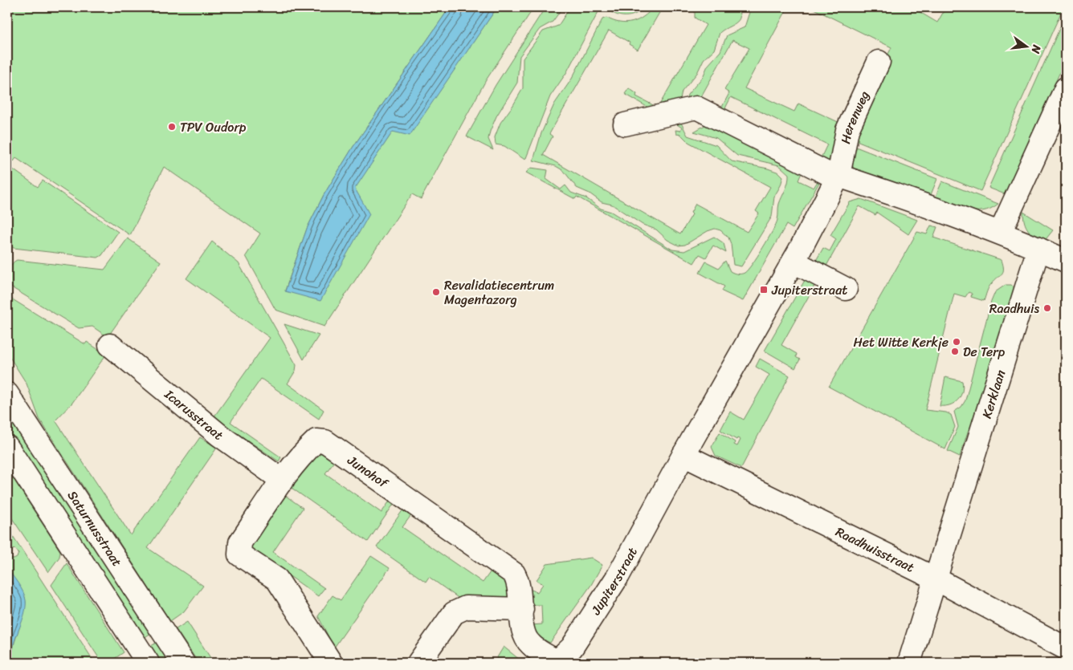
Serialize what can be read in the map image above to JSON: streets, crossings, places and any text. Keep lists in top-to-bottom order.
{
  "streets": {
    "street": [
      "Herenweg",
      "Kerklaan",
      "Icarusstraat",
      "Junohof",
      "Saturnusstraat",
      "Raadhuisstraat",
      "Jupiterstraat"
    ]
  },
  "crossings": [
    ["Herenweg", "Jupiterstraat"],
    ["Kerklaan", "Raadhuisstraat"],
    ["Icarusstraat", "Junohof"],
    ["Raadhuisstraat", "Jupiterstraat"]
  ],
  "places": {
    "other": [
      "TPV Oudorp",
      "Revalidatiecentrum Magentazorg",
      "Raadhuis",
      "Het Witte Kerkje",
      "De Terp"
    ],
    "transit": ["Jupiterstraat"]
  },
  "north": "right"
}
